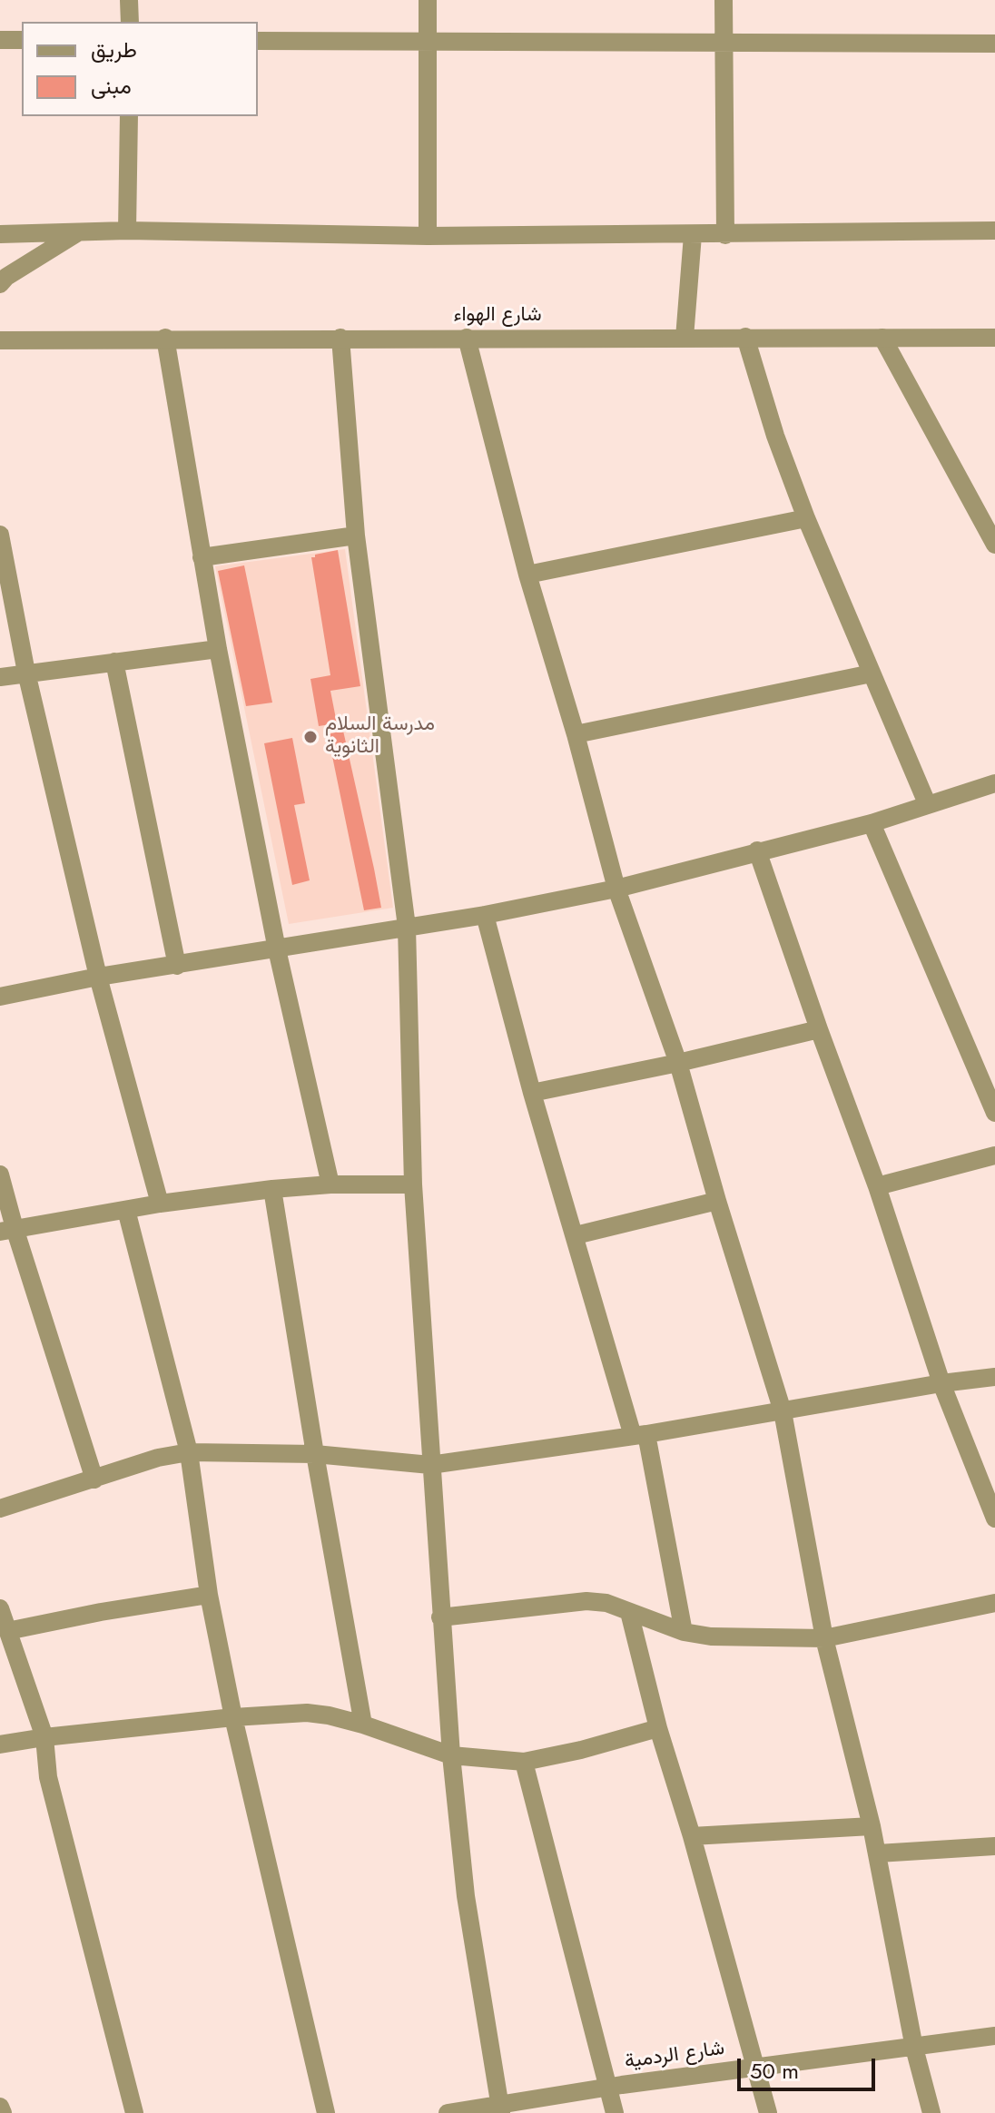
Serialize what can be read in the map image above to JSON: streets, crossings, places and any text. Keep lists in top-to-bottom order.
{
  "streets": {
    "street": ["شارع الهواء", "شارع الردمية"]
  },
  "places": ["مدرسة السلام الثانوية"],
  "legend": ["طريق", "مبنى"],
  "scale_bar": "50 m"
}
